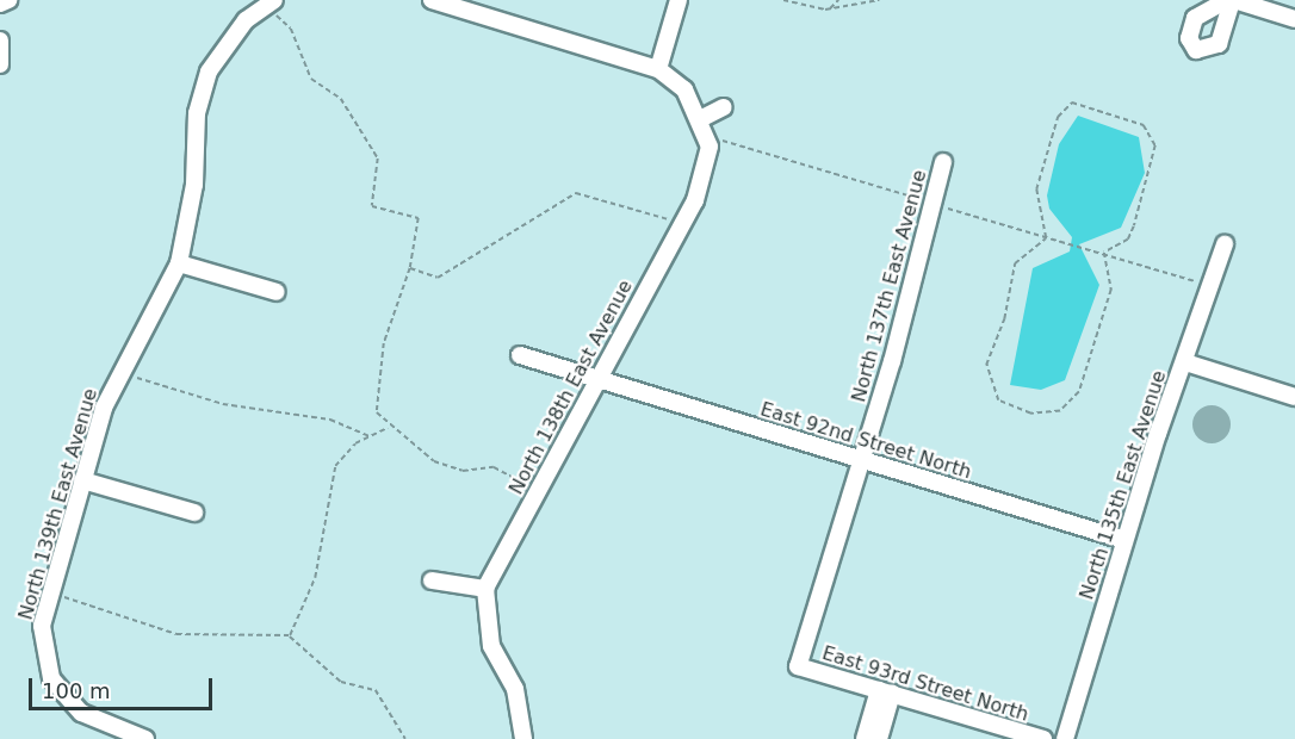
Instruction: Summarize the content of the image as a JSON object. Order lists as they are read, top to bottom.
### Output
{
  "streets": {
    "street": [
      "North 137th East Avenue",
      "North 138th East Avenue",
      "East 92nd Street North",
      "North 135th East Avenue",
      "North 139th East Avenue",
      "East 93rd Street North"
    ]
  },
  "crossings": [
    ["North 137th East Avenue", "East 92nd Street North"],
    ["North 137th East Avenue", "East 93rd Street North"],
    ["North 138th East Avenue", "East 92nd Street North"],
    ["East 92nd Street North", "North 135th East Avenue"]
  ],
  "scale_bar": "100 m"
}
